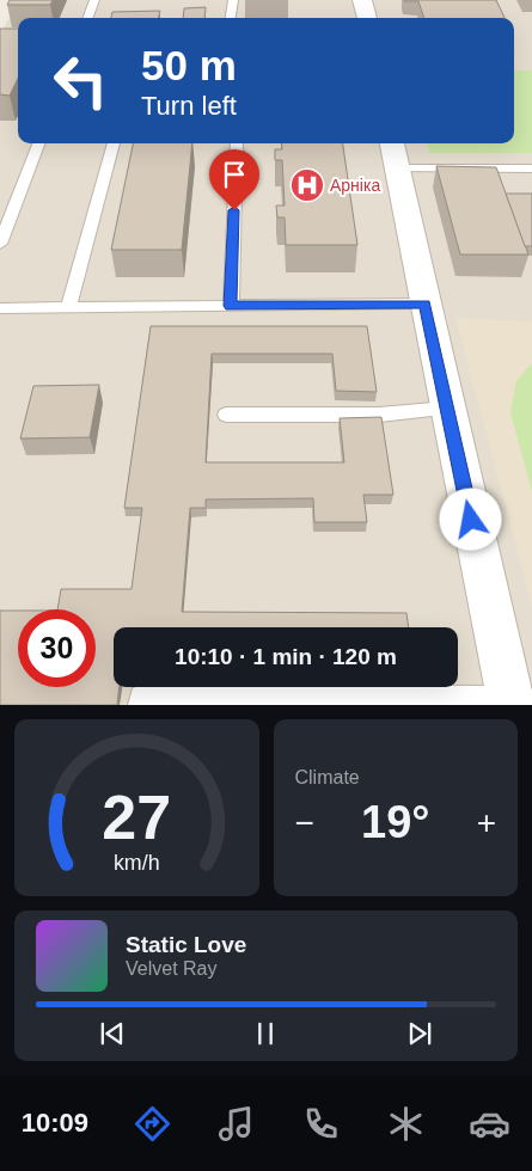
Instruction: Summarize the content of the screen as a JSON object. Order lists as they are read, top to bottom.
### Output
{
  "places": {
    "hospital": ["Арніка"]
  },
  "page": {
    "turn": ["50 m", "Turn left"],
    "limit": "30",
    "trip": "10:10 · 1 min · 120 m",
    "tile": "Climate",
    "heat": ["−", "19°", "+"],
    "song": ["Static Love", "Velvet Ray"],
    "tabs": "10:09",
    "gauge": ["27", "km/h"]
  }
}
